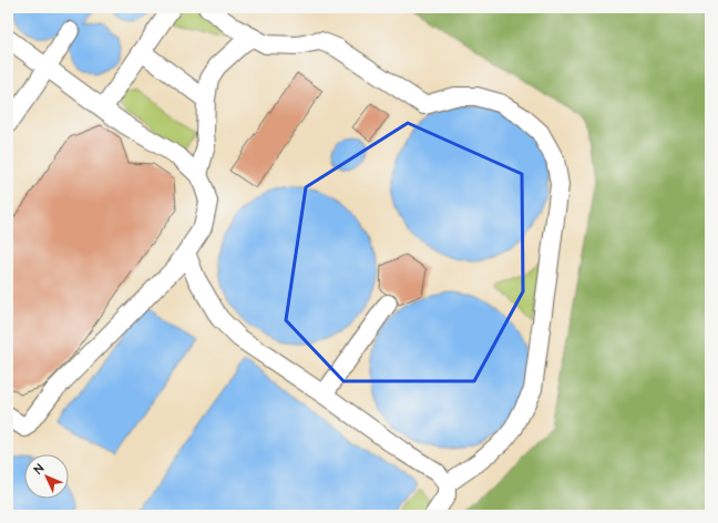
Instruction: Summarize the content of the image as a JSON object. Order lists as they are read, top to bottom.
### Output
{
  "north": "top left"
}
